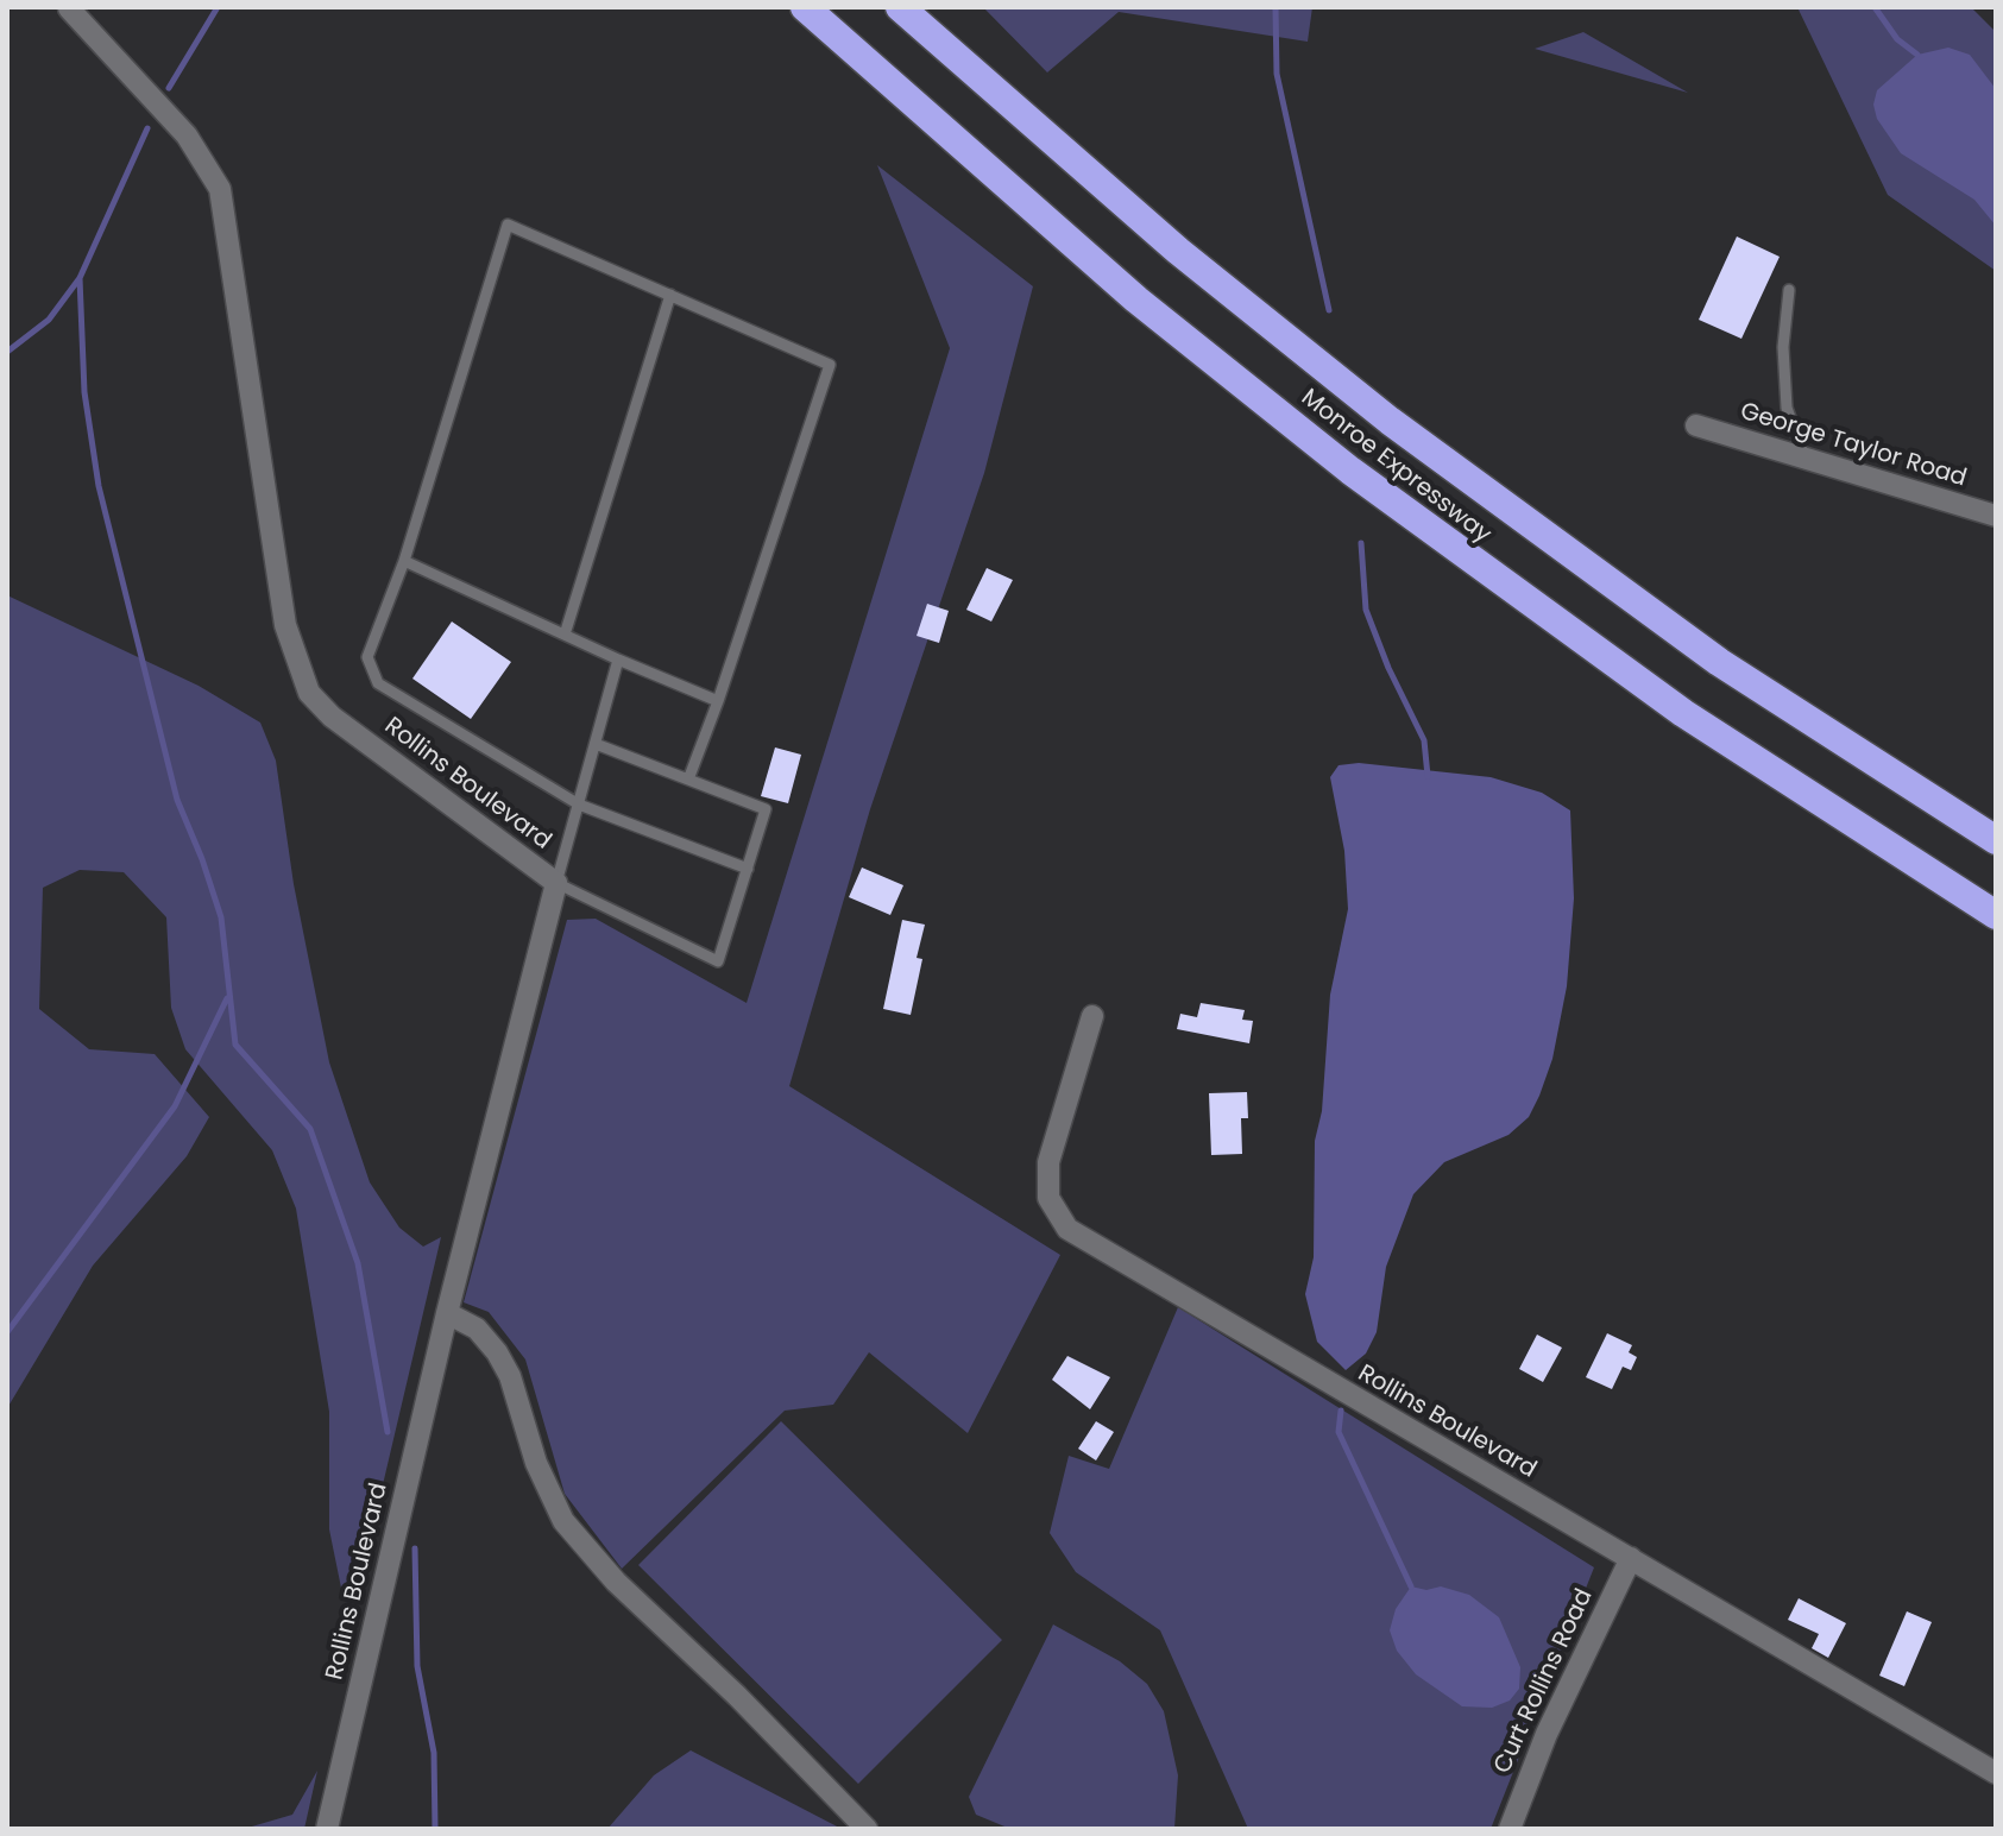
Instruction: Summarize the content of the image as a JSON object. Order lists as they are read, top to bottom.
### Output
{
  "streets": {
    "highway": ["Monroe Expressway"],
    "street": ["George Taylor Road", "Rollins Boulevard", "Curt Rollins Road"]
  },
  "crossings": [
    ["Rollins Boulevard", "Curt Rollins Road"]
  ]
}
